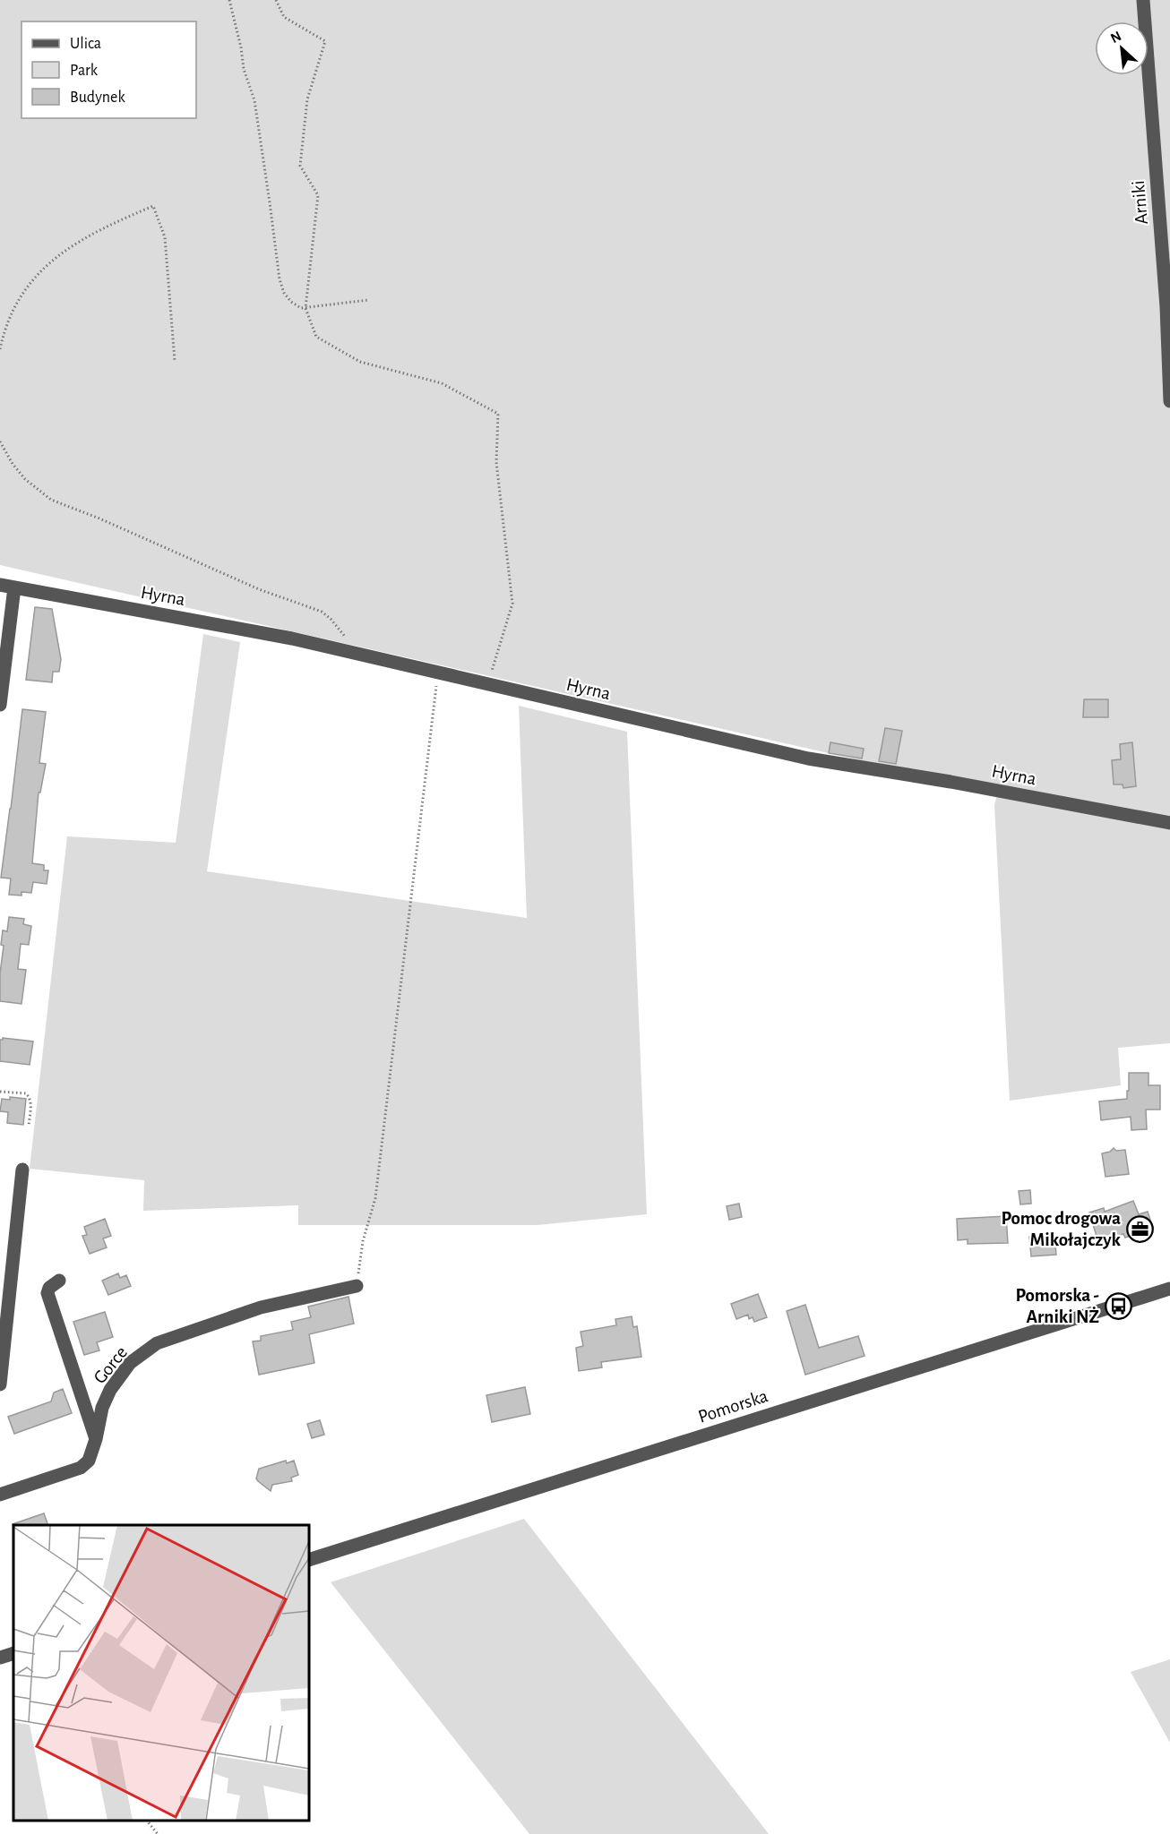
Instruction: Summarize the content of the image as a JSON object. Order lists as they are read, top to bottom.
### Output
{
  "streets": {
    "street": [
      "Arniki",
      "Hyrna",
      "Gorce",
      "Pomorska"
    ]
  },
  "places": {
    "office": ["Pomoc drogowa Mikołajczyk"],
    "bus stop": ["Pomorska - Arniki NŻ"]
  },
  "legend": ["Ulica", "Park", "Budynek"],
  "north": "top left"
}
